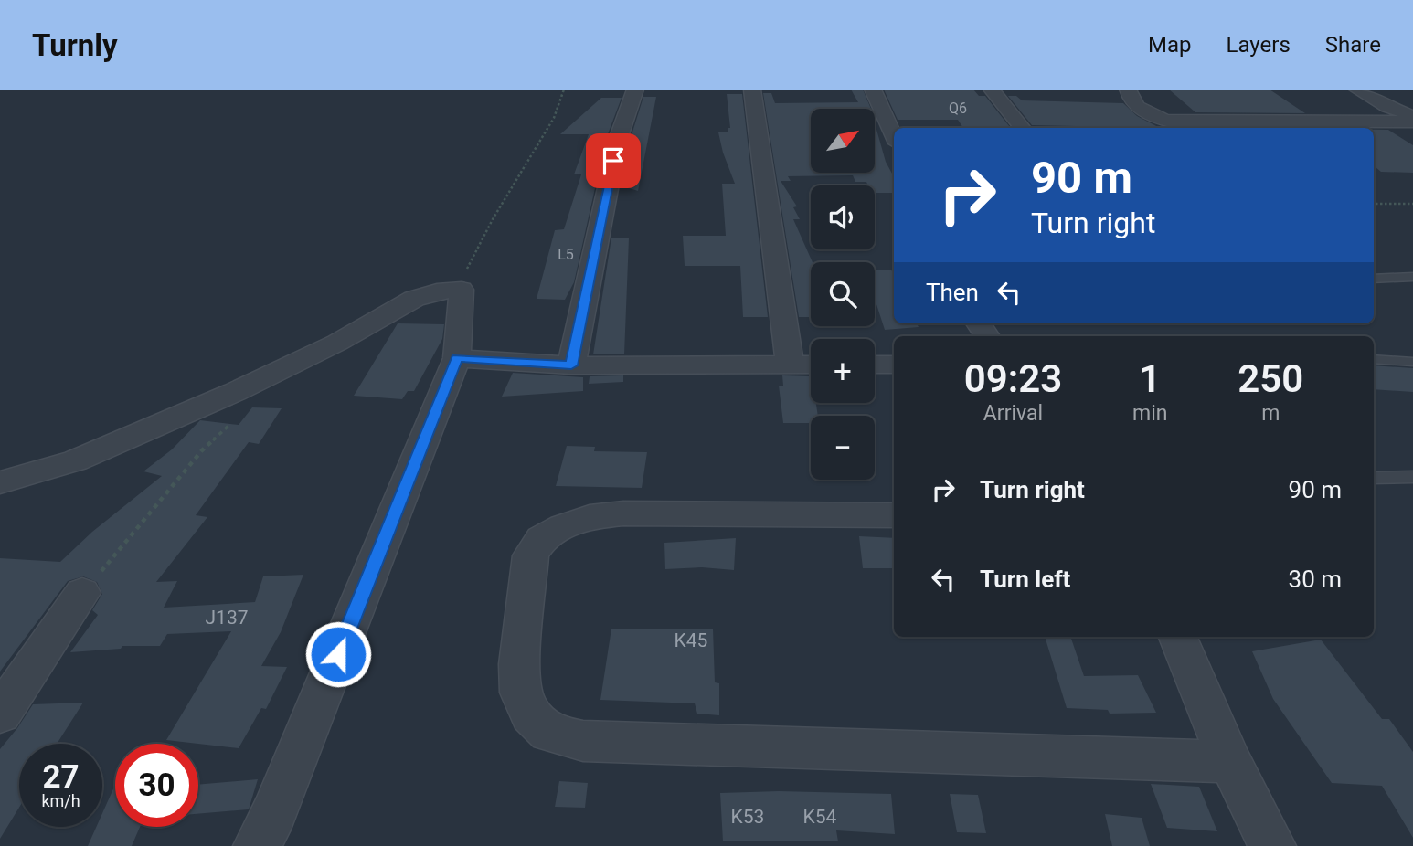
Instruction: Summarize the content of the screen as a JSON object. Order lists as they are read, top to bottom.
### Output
{
  "house_numbers": [
    "Q6",
    "L5",
    "J137",
    "K45",
    "K53",
    "K54"
  ],
  "north": "top right",
  "page": {
    "header": "Turnly",
    "nav": ["Map", "Layers", "Share"],
    "map_buttons": ["+", "−"],
    "turn": ["90 m", "Turn right"],
    "then": "Then",
    "eta": [
      "09:23",
      "Arrival",
      "1",
      "min",
      "250",
      "m"
    ],
    "list": [
      {
        "name": "Turn right",
        "value": "90 m"
      },
      {
        "name": "Turn left",
        "value": "30 m"
      }
    ],
    "speed": "27 km/h",
    "limit": "30"
  }
}
